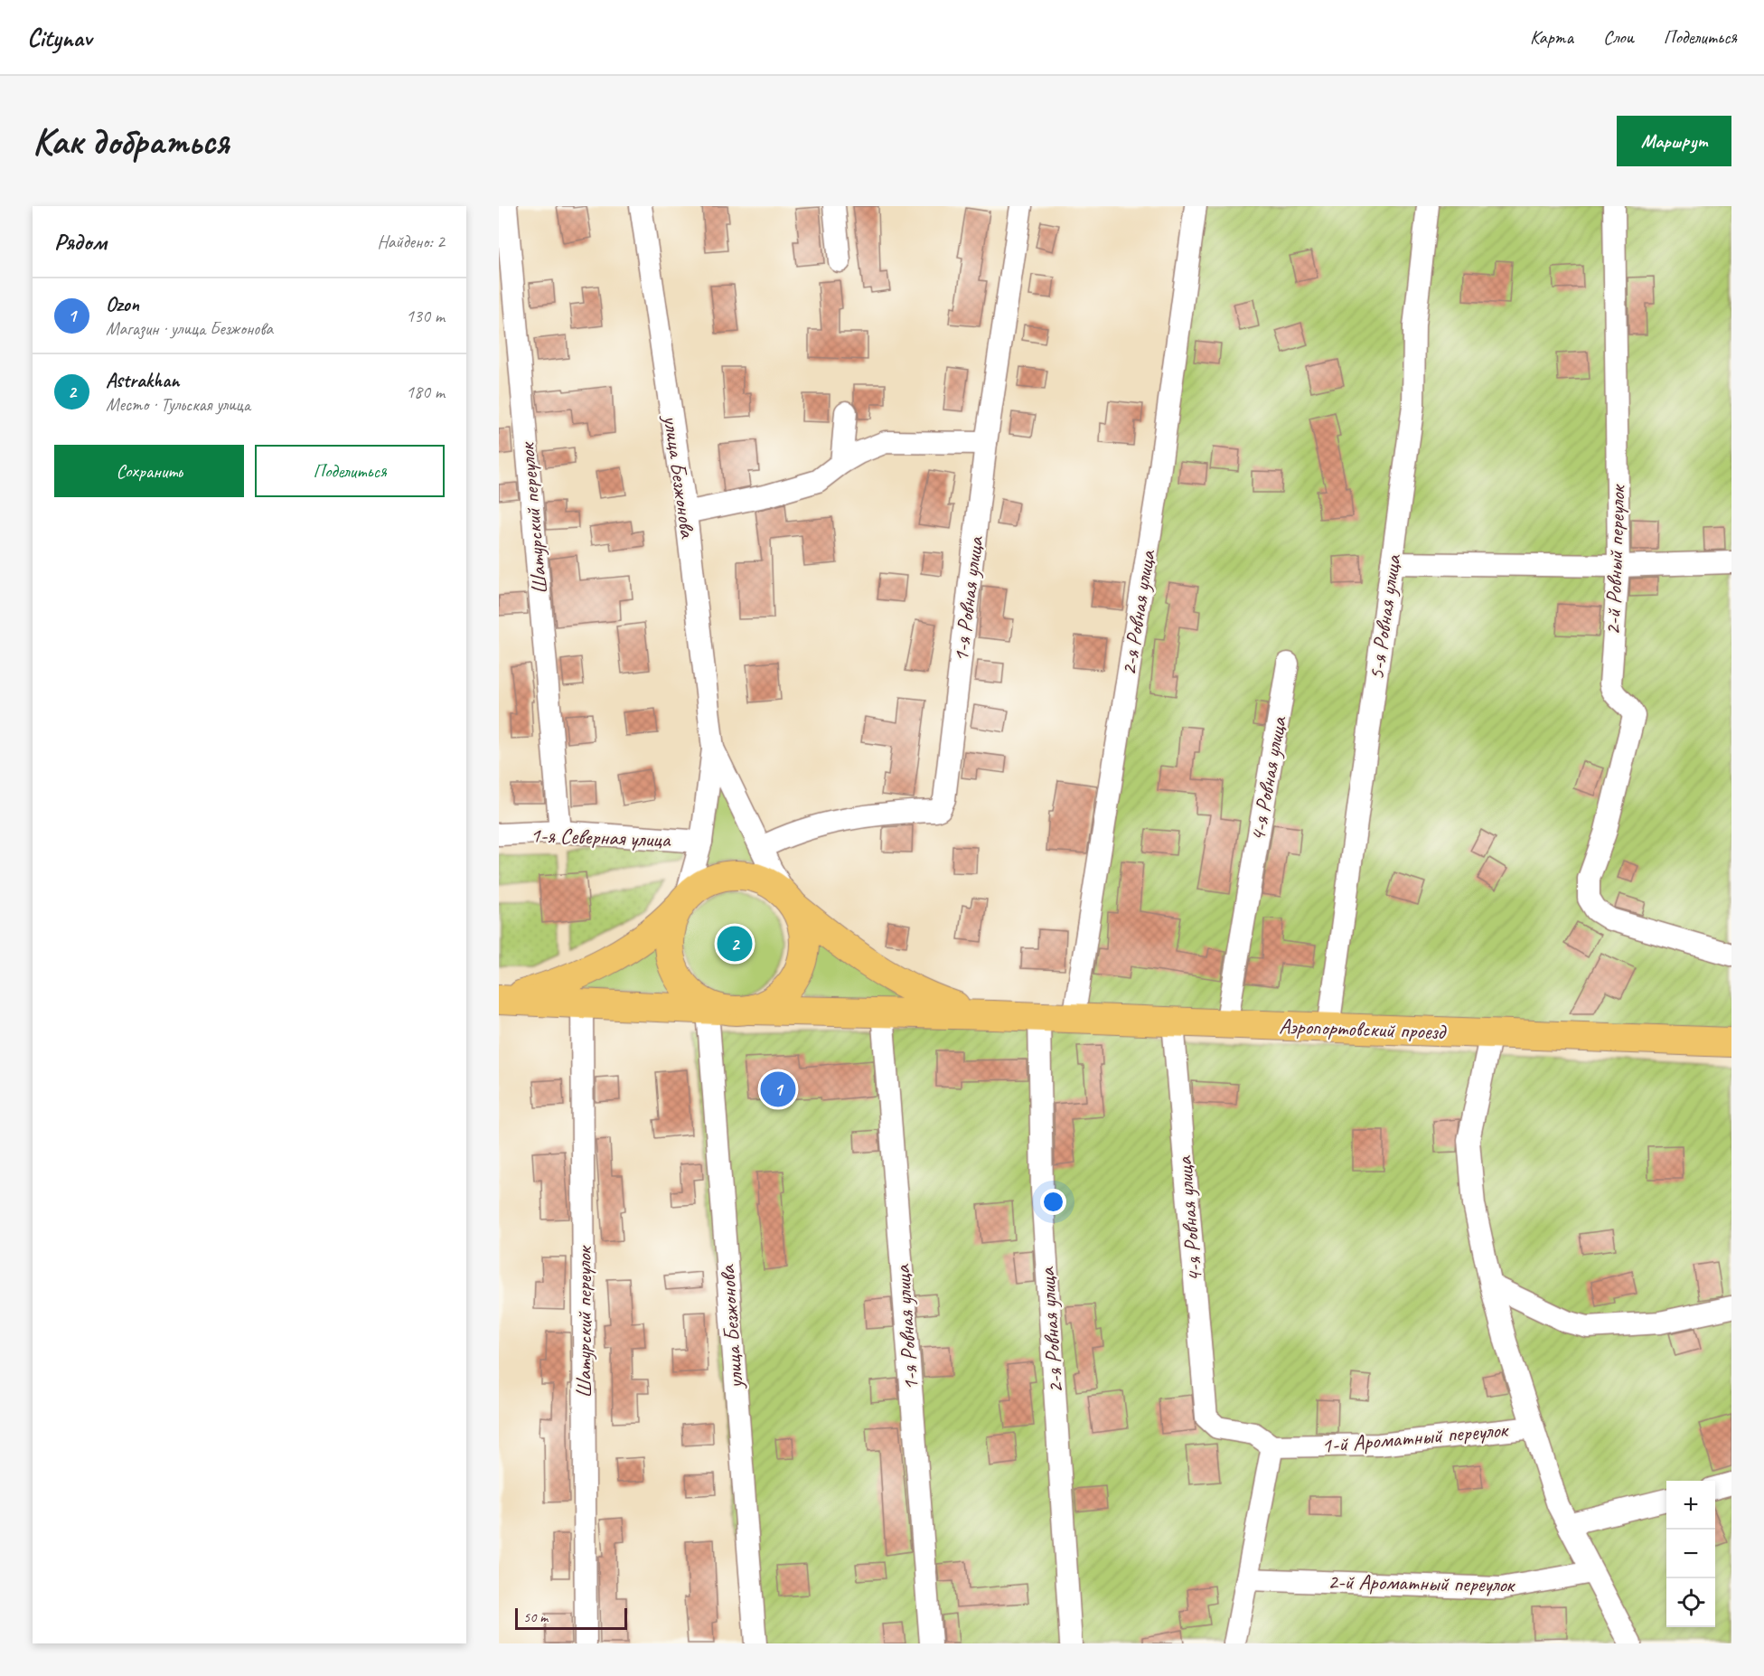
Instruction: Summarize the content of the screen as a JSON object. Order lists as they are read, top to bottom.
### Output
{
  "streets": {
    "main road": ["Аэропортовский проезд"],
    "street": [
      "улица Безжонова",
      "Шатурский переулок",
      "2-й Ровный переулок",
      "1-я Ровная улица",
      "2-я Ровная улица",
      "5-я Ровная улица",
      "4-я Ровная улица",
      "1-я Северная улица",
      "1-й Ароматный переулок",
      "2-й Ароматный переулок"
    ]
  },
  "crossings": [
    ["Шатурский переулок", "1-я Северная улица"],
    ["2-я Ровная улица", "Аэропортовский проезд"],
    ["5-я Ровная улица", "Аэропортовский проезд"],
    ["4-я Ровная улица", "Аэропортовский проезд"],
    ["4-я Ровная улица", "1-й Ароматный переулок"]
  ],
  "scale_bar": "50 m",
  "page": {
    "header": "Citynav",
    "nav": ["Карта", "Слои", "Поделиться"],
    "buttons": [
      "Маршрут",
      ["Сохранить", "Поделиться"]
    ],
    "title": "Как добраться",
    "heading": ["Рядом", "Найдено: 2"],
    "list": [
      {
        "mark": "1",
        "name": "Ozon",
        "note": "Магазин · улица Безжонова",
        "value": "130 m"
      },
      {
        "mark": "2",
        "name": "Astrakhan",
        "note": "Место · Тульская улица",
        "value": "180 m"
      }
    ],
    "pins": ["2", "1"],
    "map_buttons": ["+", "−"],
    "scale": "50 m"
  }
}
